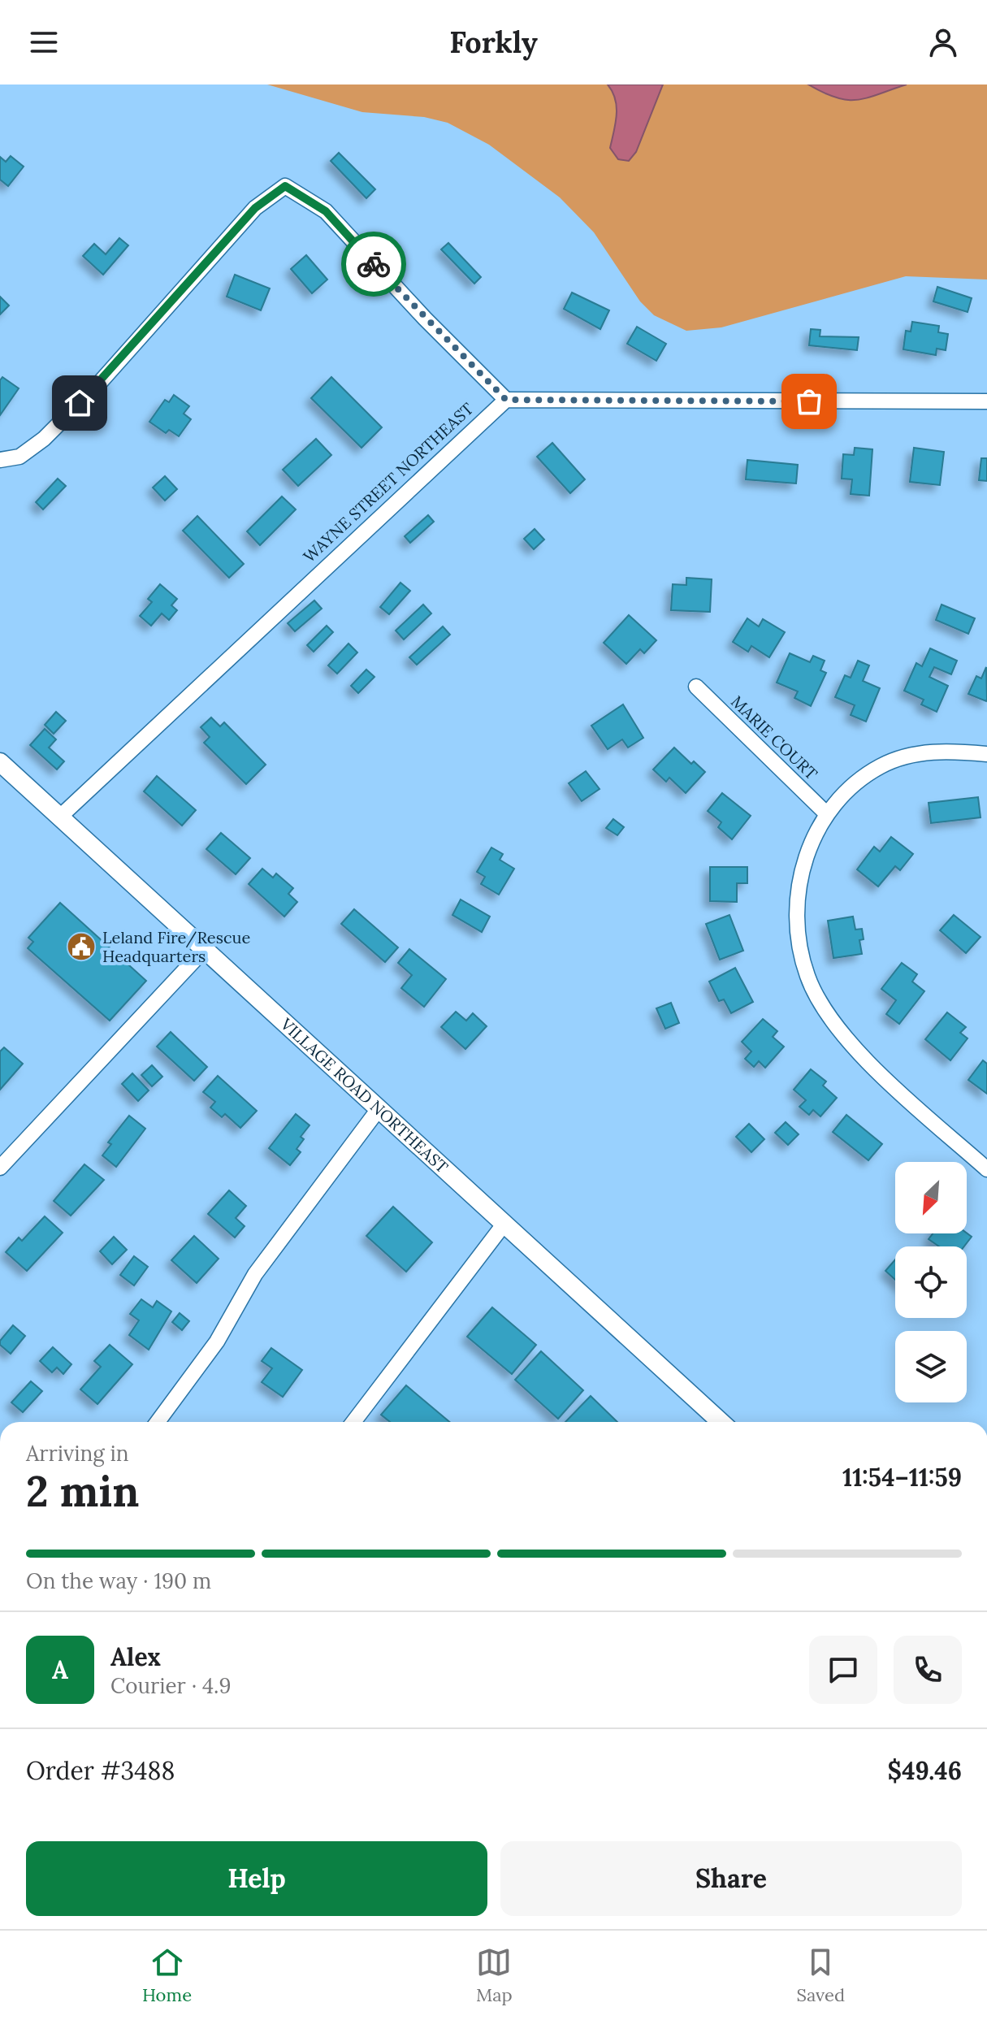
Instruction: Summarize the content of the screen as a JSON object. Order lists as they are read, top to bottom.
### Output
{
  "streets": {
    "main road": ["VILLAGE ROAD NORTHEAST"],
    "street": ["WAYNE STREET NORTHEAST", "MARIE COURT"]
  },
  "crossings": [
    ["WAYNE STREET NORTHEAST", "VILLAGE ROAD NORTHEAST"]
  ],
  "places": {
    "public building": ["Leland Fire/Rescue Headquarters"]
  },
  "north": "bottom left",
  "page": {
    "header": "Forkly",
    "heading": ["2 min", "Arriving in", "11:54–11:59"],
    "panel": [
      "Alex",
      "Courier · 4.9",
      "Order #3488",
      "$49.46"
    ],
    "bar": "On the way · 190 m",
    "round": "A",
    "buttons": ["Help", "Share"],
    "tabs": ["Home", "Map", "Saved"]
  }
}
